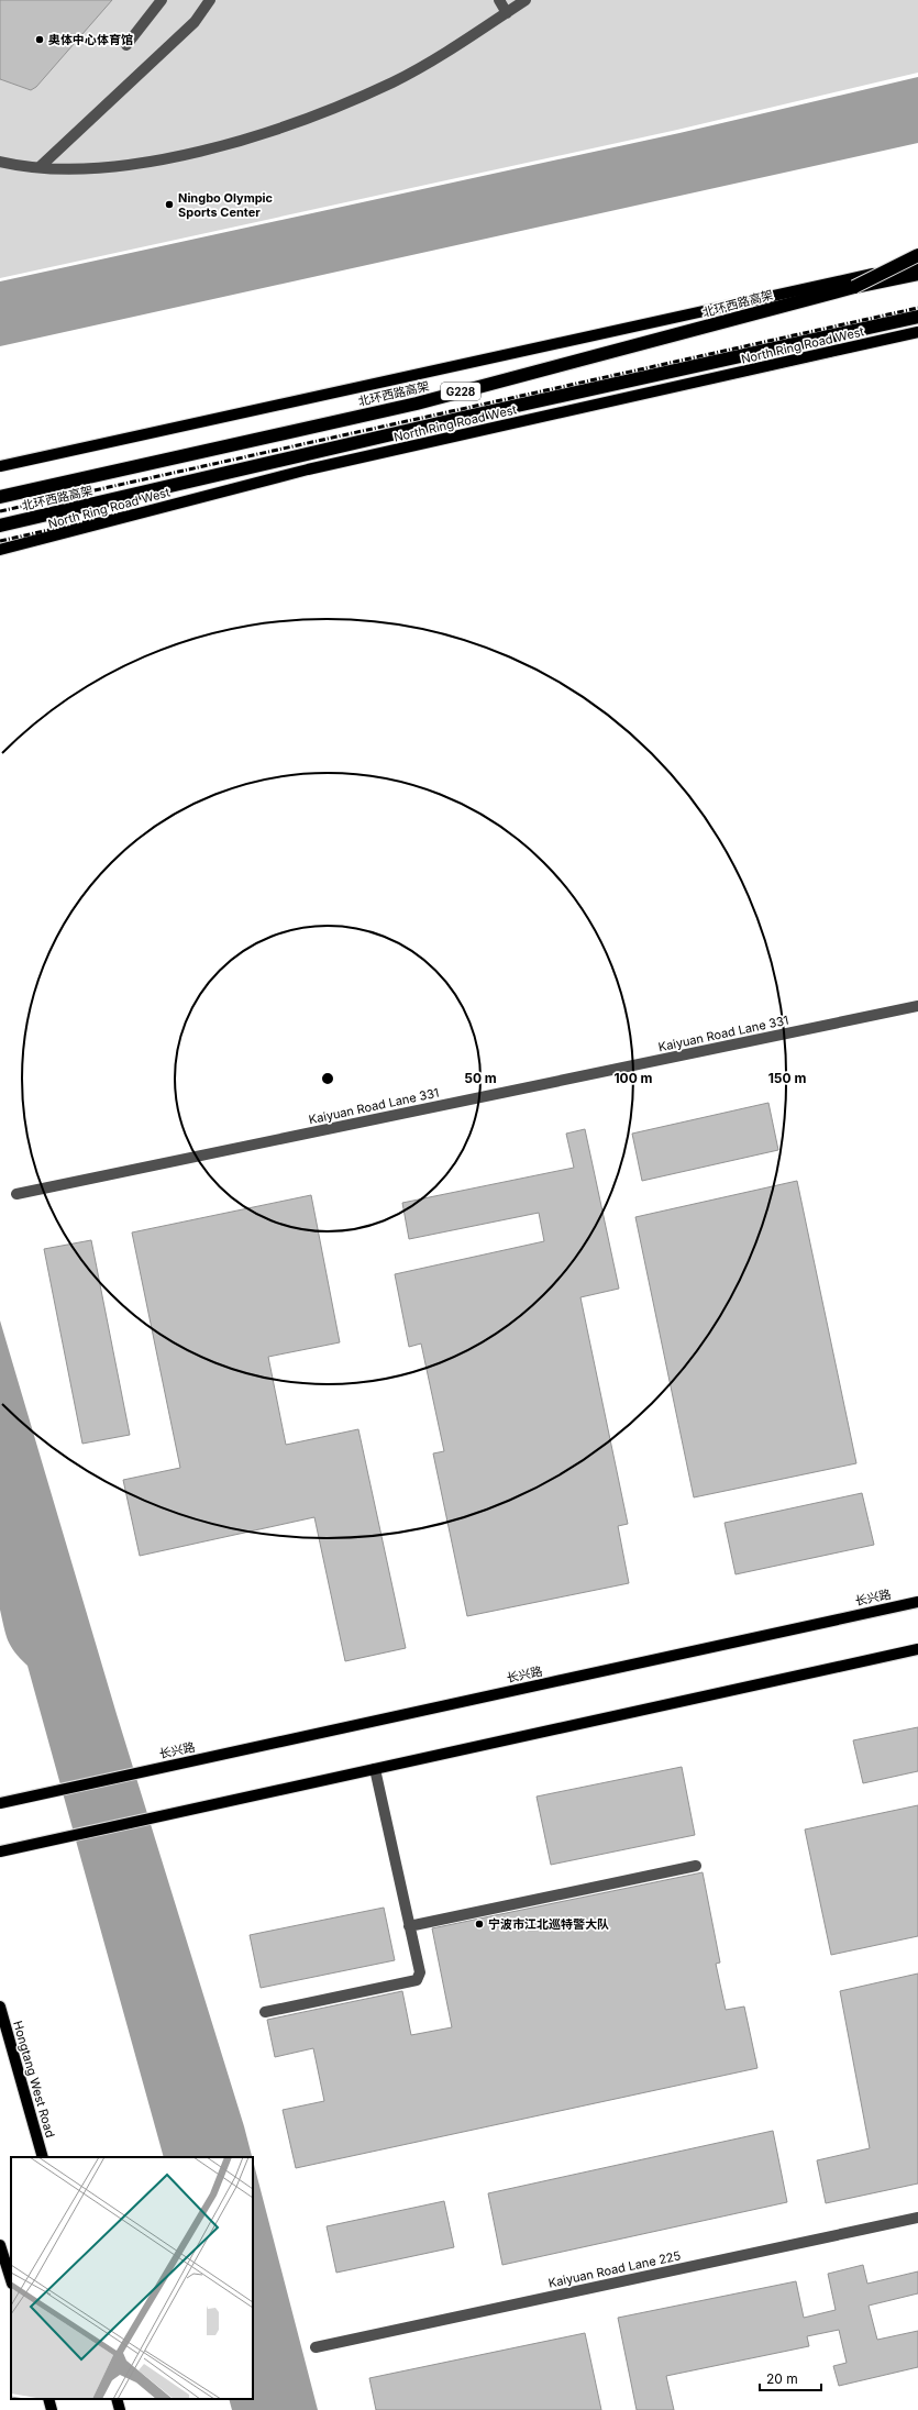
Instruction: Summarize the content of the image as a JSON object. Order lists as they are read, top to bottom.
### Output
{
  "streets": {
    "highway": ["北环西路高架", "G228"],
    "main road": ["North Ring Road West", "长兴路", "Hongtang West Road"],
    "street": ["Kaiyuan Road Lane 331", "Kaiyuan Road Lane 225"]
  },
  "places": ["奥体中心体育馆", "Ningbo Olympic Sports Center", "宁波市江北巡特警大队"],
  "scale_bar": "20 m",
  "rings": ["50 m", "100 m", "150 m"]
}
